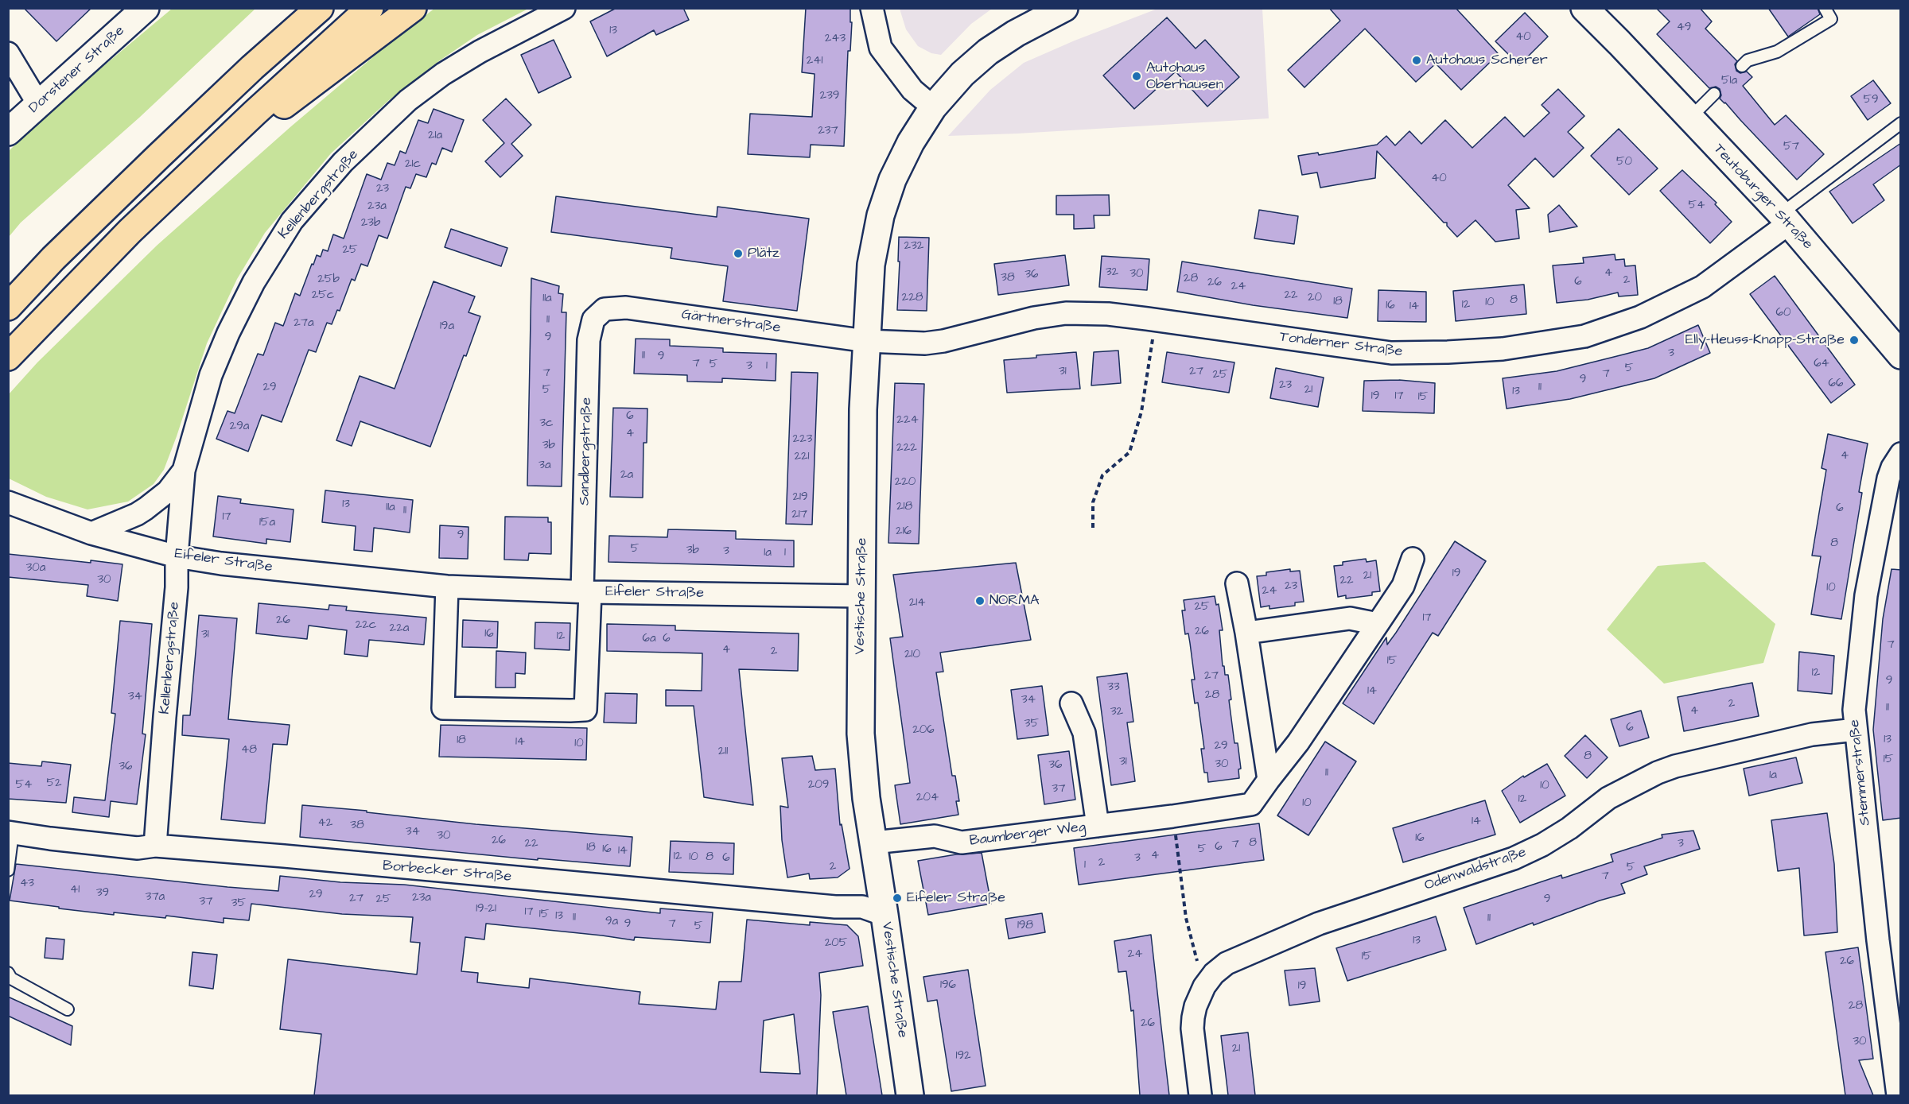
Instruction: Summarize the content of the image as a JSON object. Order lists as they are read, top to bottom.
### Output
{
  "streets": {
    "street": [
      "Dorstener Straße",
      "Kellenbergstraße",
      "Teutoburger Straße",
      "Gärtnerstraße",
      "Tonderner Straße",
      "Sandbergstraße",
      "Eifeler Straße",
      "Vestische Straße",
      "Stemmerstraße",
      "Baumberger Weg",
      "Odenwaldstraße",
      "Borbecker Straße"
    ]
  },
  "crossings": [
    ["Kellenbergstraße", "Eifeler Straße"],
    ["Kellenbergstraße", "Borbecker Straße"],
    ["Teutoburger Straße", "Tonderner Straße"],
    ["Gärtnerstraße", "Tonderner Straße"],
    ["Gärtnerstraße", "Sandbergstraße"],
    ["Gärtnerstraße", "Vestische Straße"],
    ["Tonderner Straße", "Vestische Straße"],
    ["Sandbergstraße", "Eifeler Straße"],
    ["Eifeler Straße", "Vestische Straße"],
    ["Vestische Straße", "Baumberger Weg"],
    ["Vestische Straße", "Borbecker Straße"],
    ["Stemmerstraße", "Odenwaldstraße"]
  ],
  "places": [
    "Autohaus Scherer",
    "Autohaus Oberhausen",
    "Plätz",
    "Elly-Heuss-Knapp-Straße",
    "NORMA",
    "Eifeler Straße"
  ],
  "house_numbers": [
    "49",
    "13",
    "40",
    "243",
    "241",
    "51a",
    "239",
    "59",
    "237",
    "21a",
    "57",
    "50",
    "21c",
    "40",
    "23",
    "54",
    "23a",
    "23b",
    "232",
    "25",
    "32",
    "4",
    "30",
    "36",
    "38",
    "28",
    "25b",
    "2",
    "6",
    "26",
    "24",
    "25c",
    "22",
    "228",
    "20",
    "11a",
    "8",
    "18",
    "10",
    "12",
    "16",
    "14",
    "60",
    "11",
    "27a",
    "19a",
    "9",
    "3",
    "11",
    "9",
    "7",
    "64",
    "5",
    "3",
    "1",
    "5",
    "31",
    "27",
    "7",
    "7",
    "25",
    "9",
    "66",
    "23",
    "29",
    "11",
    "5",
    "21",
    "13",
    "19",
    "17",
    "15",
    "6",
    "224",
    "3c",
    "29a",
    "4",
    "223",
    "3b",
    "222",
    "4",
    "221",
    "3a",
    "2a",
    "220",
    "219",
    "13",
    "218",
    "11a",
    "6",
    "11",
    "217",
    "17",
    "15a",
    "216",
    "9",
    "8",
    "5",
    "3b",
    "3",
    "1a",
    "1",
    "30a",
    "19",
    "21",
    "30",
    "22",
    "23",
    "10",
    "24",
    "214",
    "25",
    "17",
    "26",
    "22c",
    "22a",
    "26",
    "16",
    "31",
    "12",
    "6a",
    "6",
    "7",
    "4",
    "2",
    "210",
    "15",
    "12",
    "27",
    "9",
    "33",
    "14",
    "28",
    "34",
    "34",
    "2",
    "11",
    "4",
    "32",
    "35",
    "6",
    "206",
    "13",
    "18",
    "14",
    "10",
    "29",
    "48",
    "211",
    "8",
    "15",
    "31",
    "30",
    "36",
    "36",
    "11",
    "1a",
    "52",
    "54",
    "209",
    "10",
    "37",
    "204",
    "12",
    "10",
    "14",
    "42",
    "38",
    "34",
    "30",
    "16",
    "26",
    "8",
    "22",
    "3",
    "7",
    "6",
    "18",
    "16",
    "5",
    "14",
    "4",
    "12",
    "10",
    "8",
    "6",
    "3",
    "2",
    "1",
    "2",
    "5",
    "7",
    "43",
    "41",
    "39",
    "29",
    "37a",
    "23a",
    "27",
    "25",
    "9",
    "37",
    "35",
    "19-21",
    "17",
    "15",
    "13",
    "11",
    "11",
    "9a",
    "9",
    "7",
    "198",
    "5",
    "13",
    "205",
    "24",
    "15",
    "26",
    "196",
    "19",
    "28",
    "26",
    "30",
    "21",
    "192"
  ]
}
